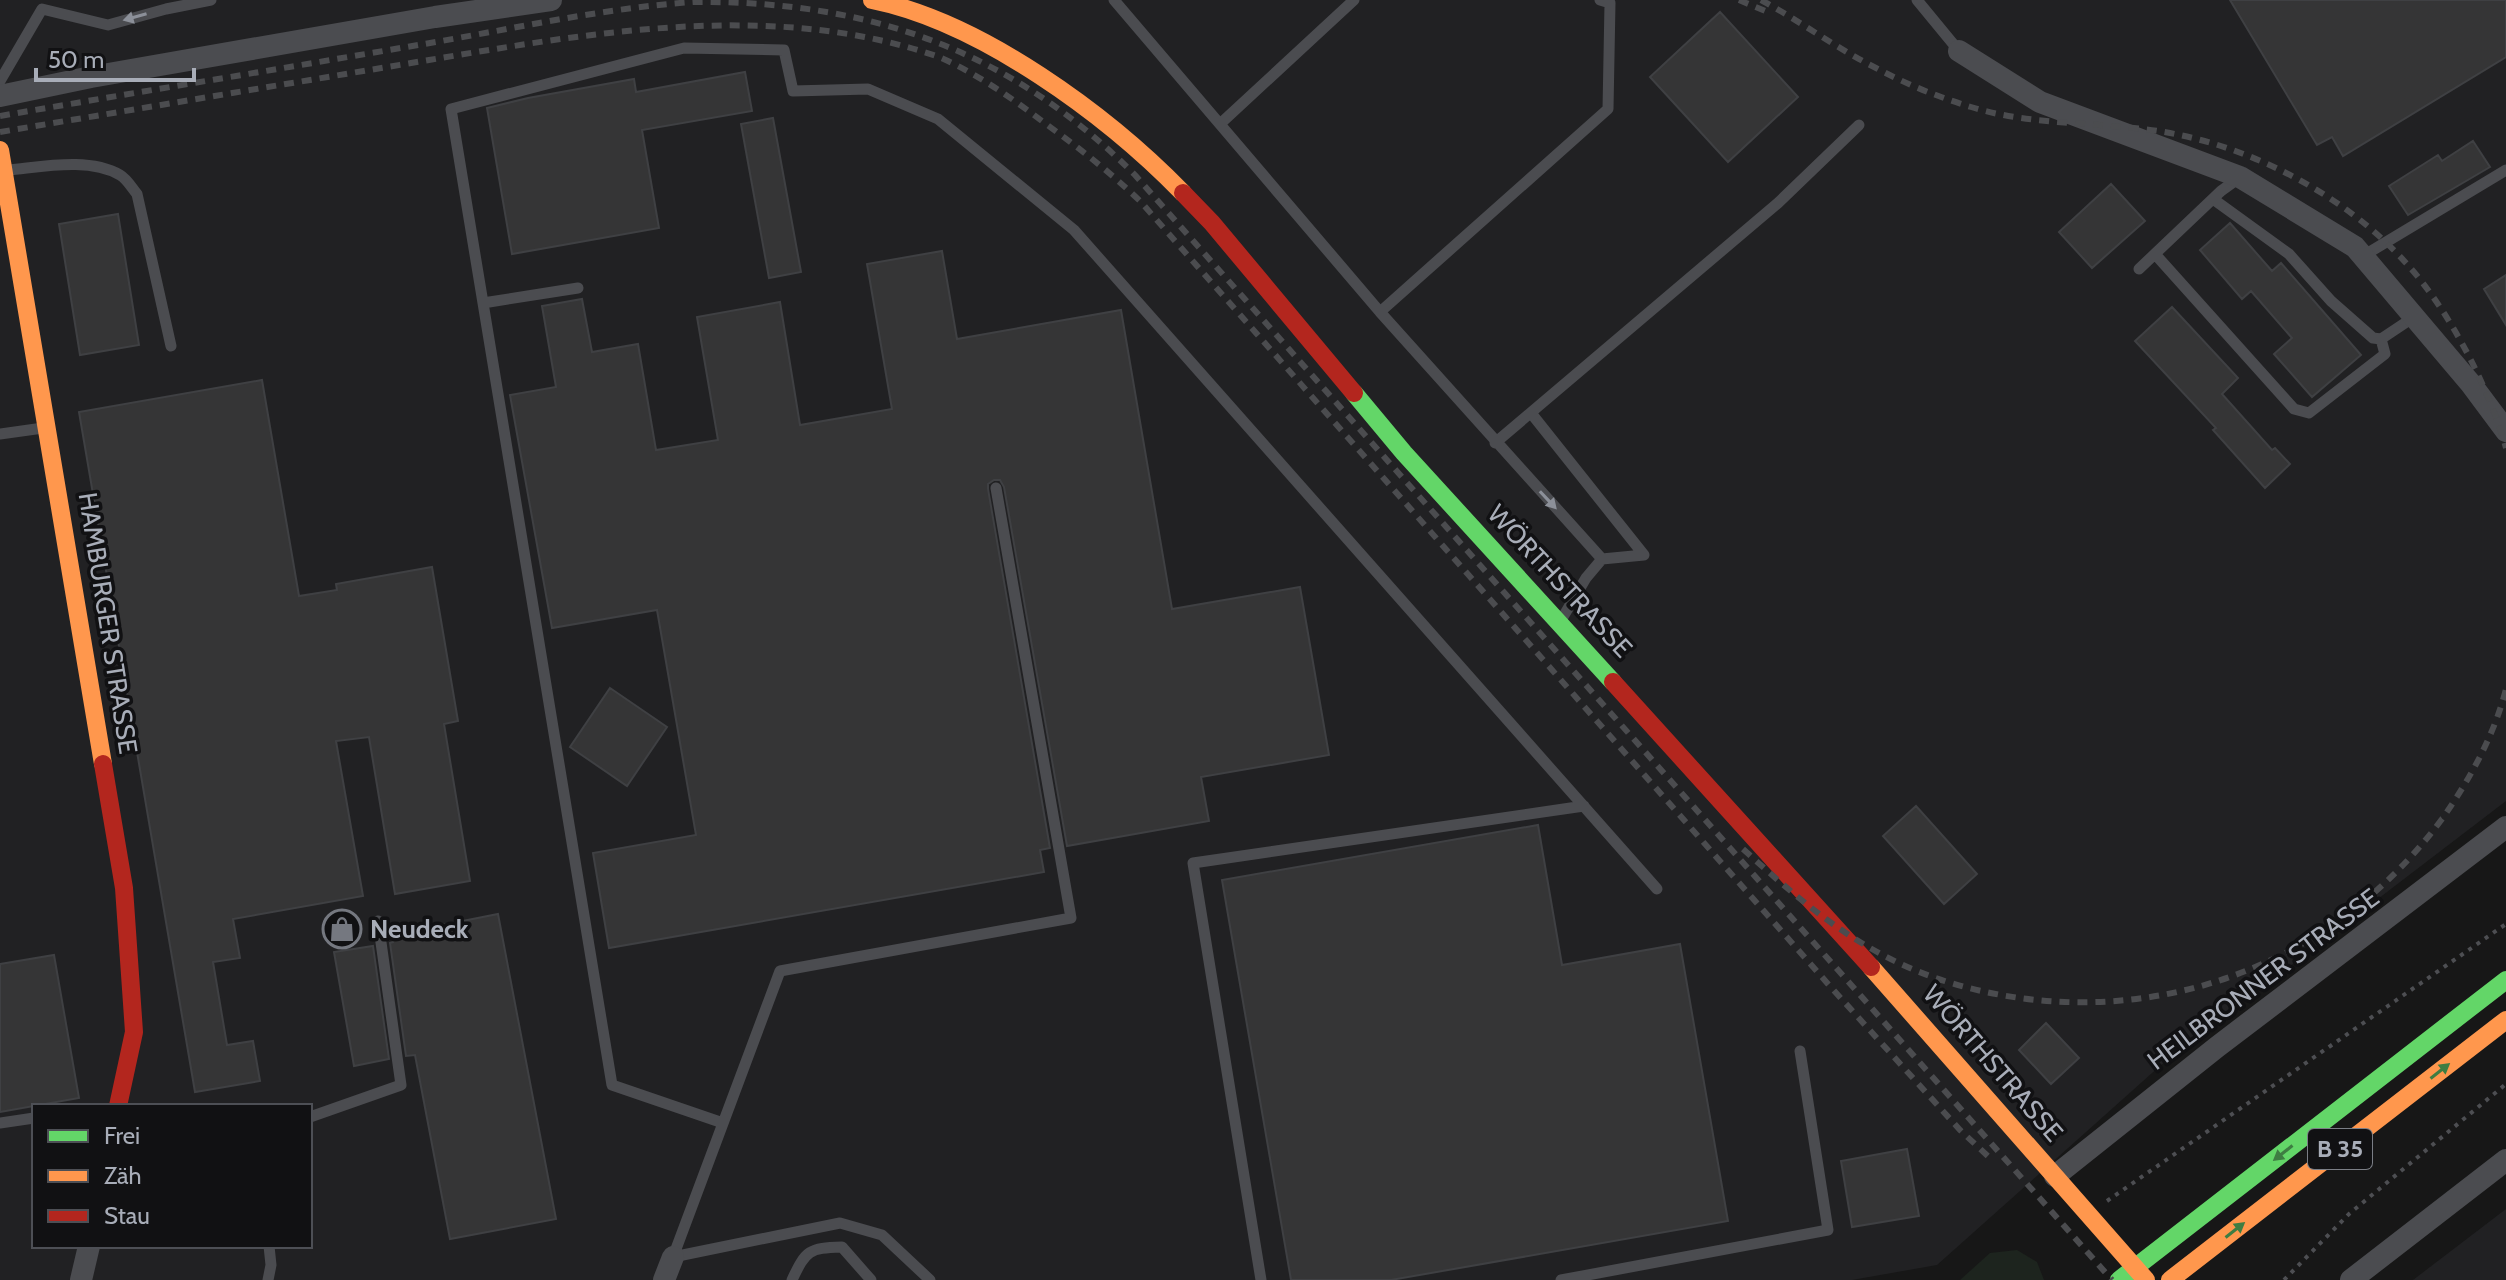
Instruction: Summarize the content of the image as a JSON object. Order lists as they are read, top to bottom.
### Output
{
  "streets": {
    "main road": ["WÖRTHSTRASSE", "HAMBURGER STRASSE", "B 35"],
    "street": ["HEILBRONNER STRASSE"]
  },
  "crossings": [
    ["WÖRTHSTRASSE", "HEILBRONNER STRASSE"]
  ],
  "places": {
    "shop": ["Neudeck"]
  },
  "legend": ["Frei", "Zäh", "Stau"],
  "scale_bar": "50 m"
}
